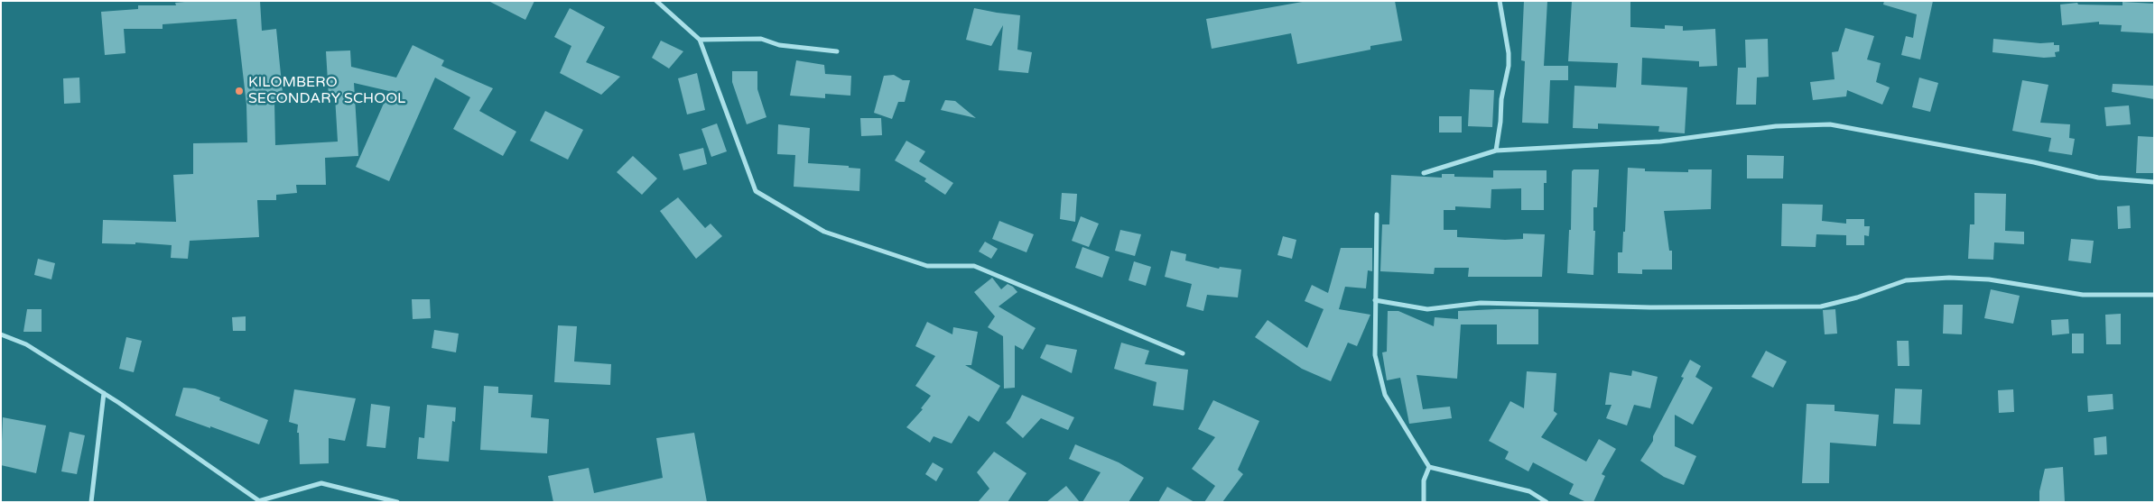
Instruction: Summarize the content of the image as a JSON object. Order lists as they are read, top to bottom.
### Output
{
  "places": ["KILOMBERO SECONDARY SCHOOL"]
}
